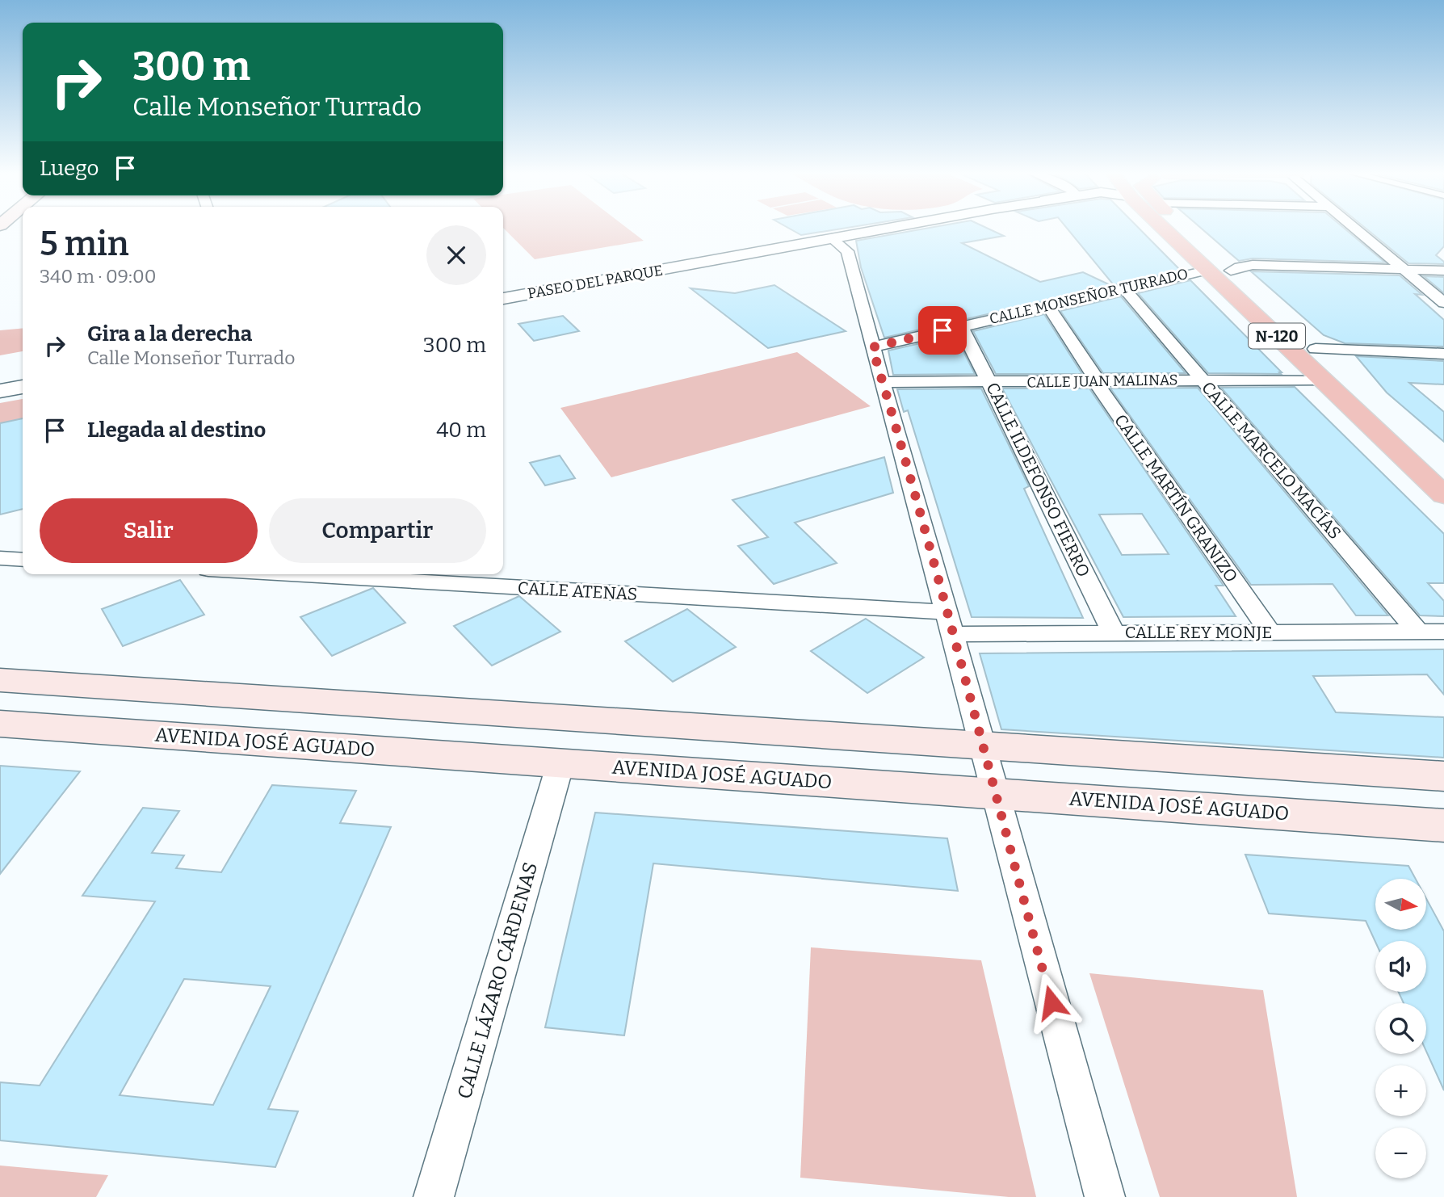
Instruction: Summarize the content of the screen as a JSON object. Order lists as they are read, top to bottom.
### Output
{
  "streets": {
    "highway": ["N-120"],
    "main road": ["AVENIDA JOSÉ AGUADO"],
    "street": [
      "PASEO DEL PARQUE",
      "CALLE MONSEÑOR TURRADO",
      "CALLE JUAN MALINAS",
      "CALLE MARCELO MACÍAS",
      "CALLE ILDEFONSO FIERRO",
      "CALLE MARTÍN GRANIZO",
      "CALLE ATENAS",
      "CALLE REY MONJE",
      "CALLE LÁZARO CÁRDENAS"
    ]
  },
  "crossings": [
    ["CALLE MONSEÑOR TURRADO", "N-120"],
    ["CALLE MONSEÑOR TURRADO", "CALLE MARCELO MACÍAS"],
    ["CALLE MONSEÑOR TURRADO", "CALLE ILDEFONSO FIERRO"],
    ["CALLE MONSEÑOR TURRADO", "CALLE MARTÍN GRANIZO"],
    ["N-120", "CALLE JUAN MALINAS"],
    ["CALLE JUAN MALINAS", "CALLE MARCELO MACÍAS"],
    ["CALLE JUAN MALINAS", "CALLE ILDEFONSO FIERRO"],
    ["CALLE JUAN MALINAS", "CALLE MARTÍN GRANIZO"],
    ["CALLE MARCELO MACÍAS", "CALLE REY MONJE"],
    ["CALLE ILDEFONSO FIERRO", "CALLE REY MONJE"],
    ["CALLE MARTÍN GRANIZO", "CALLE REY MONJE"],
    ["CALLE ATENAS", "CALLE REY MONJE"],
    ["AVENIDA JOSÉ AGUADO", "CALLE LÁZARO CÁRDENAS"]
  ],
  "north": "right",
  "page": {
    "turn": ["300 m", "Calle Monseñor Turrado"],
    "then": "Luego",
    "heading": ["5 min", "340 m · 09:00"],
    "list": [
      {
        "name": "Gira a la derecha",
        "note": "Calle Monseñor Turrado",
        "value": "300 m"
      },
      {
        "name": "Llegada al destino",
        "value": "40 m"
      }
    ],
    "buttons": ["Salir", "Compartir"],
    "map_buttons": ["+", "−"]
  }
}
